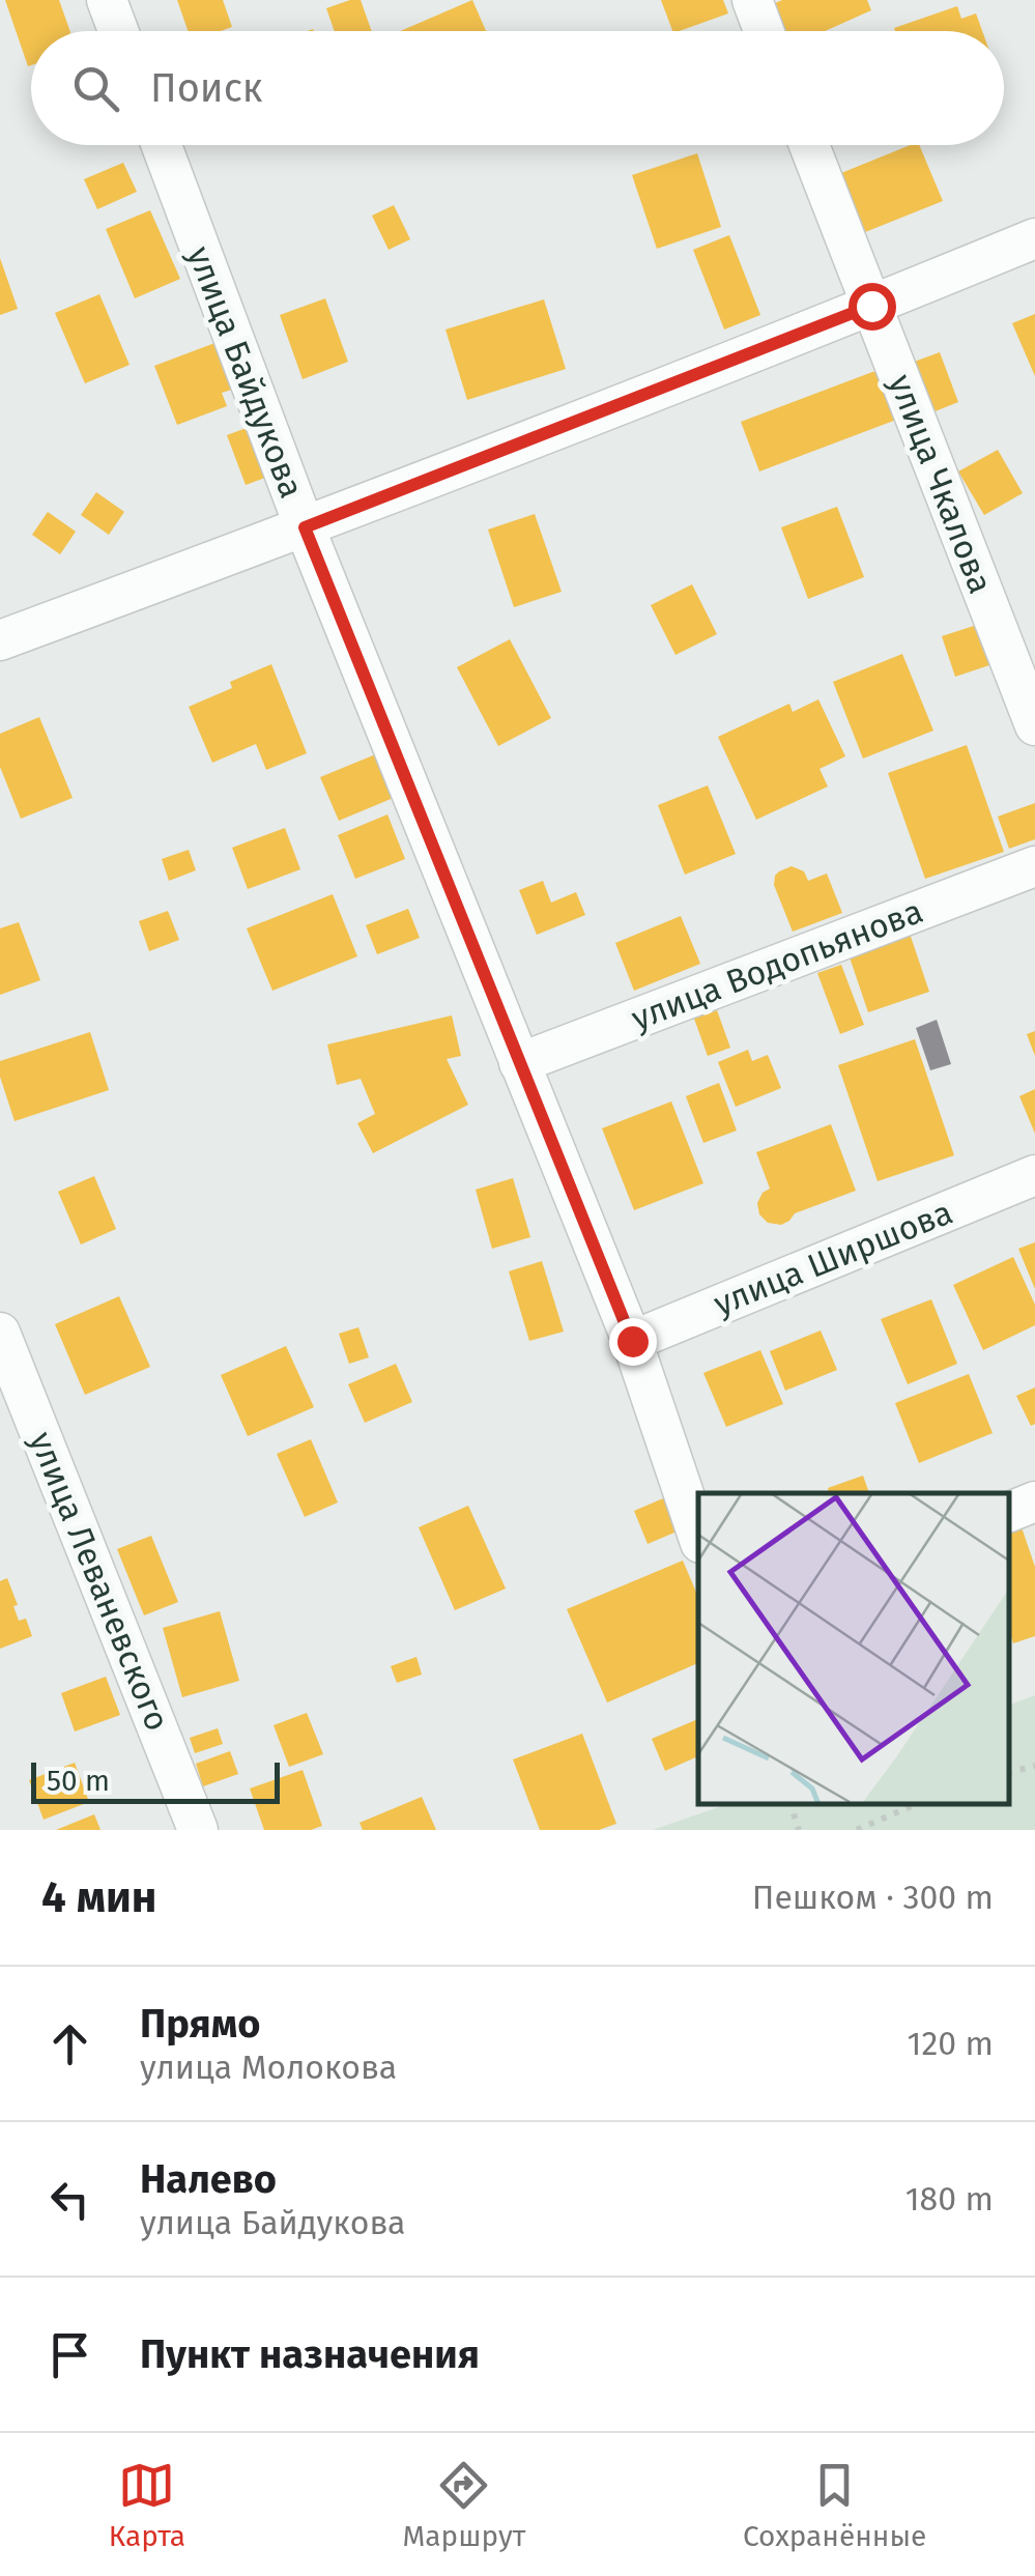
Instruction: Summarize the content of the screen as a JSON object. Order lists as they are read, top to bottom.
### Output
{
  "streets": {
    "street": [
      "улица Байдукова",
      "улица Чкалова",
      "улица Водопьянова",
      "улица Ширшова",
      "улица Леваневского"
    ]
  },
  "crossings": [
    ["улица Байдукова", "улица Водопьянова"],
    ["улица Байдукова", "улица Ширшова"]
  ],
  "scale_bar": "50 m",
  "page": {
    "search": "Поиск",
    "scale": "50 m",
    "heading": ["4 мин", "Пешком · 300 m"],
    "list": [
      ["Прямо", "улица Молокова", "120 m"],
      ["Налево", "улица Байдукова", "180 m"],
      "Пункт назначения"
    ],
    "nav": ["Карта", "Маршрут", "Сохранённые"]
  }
}
